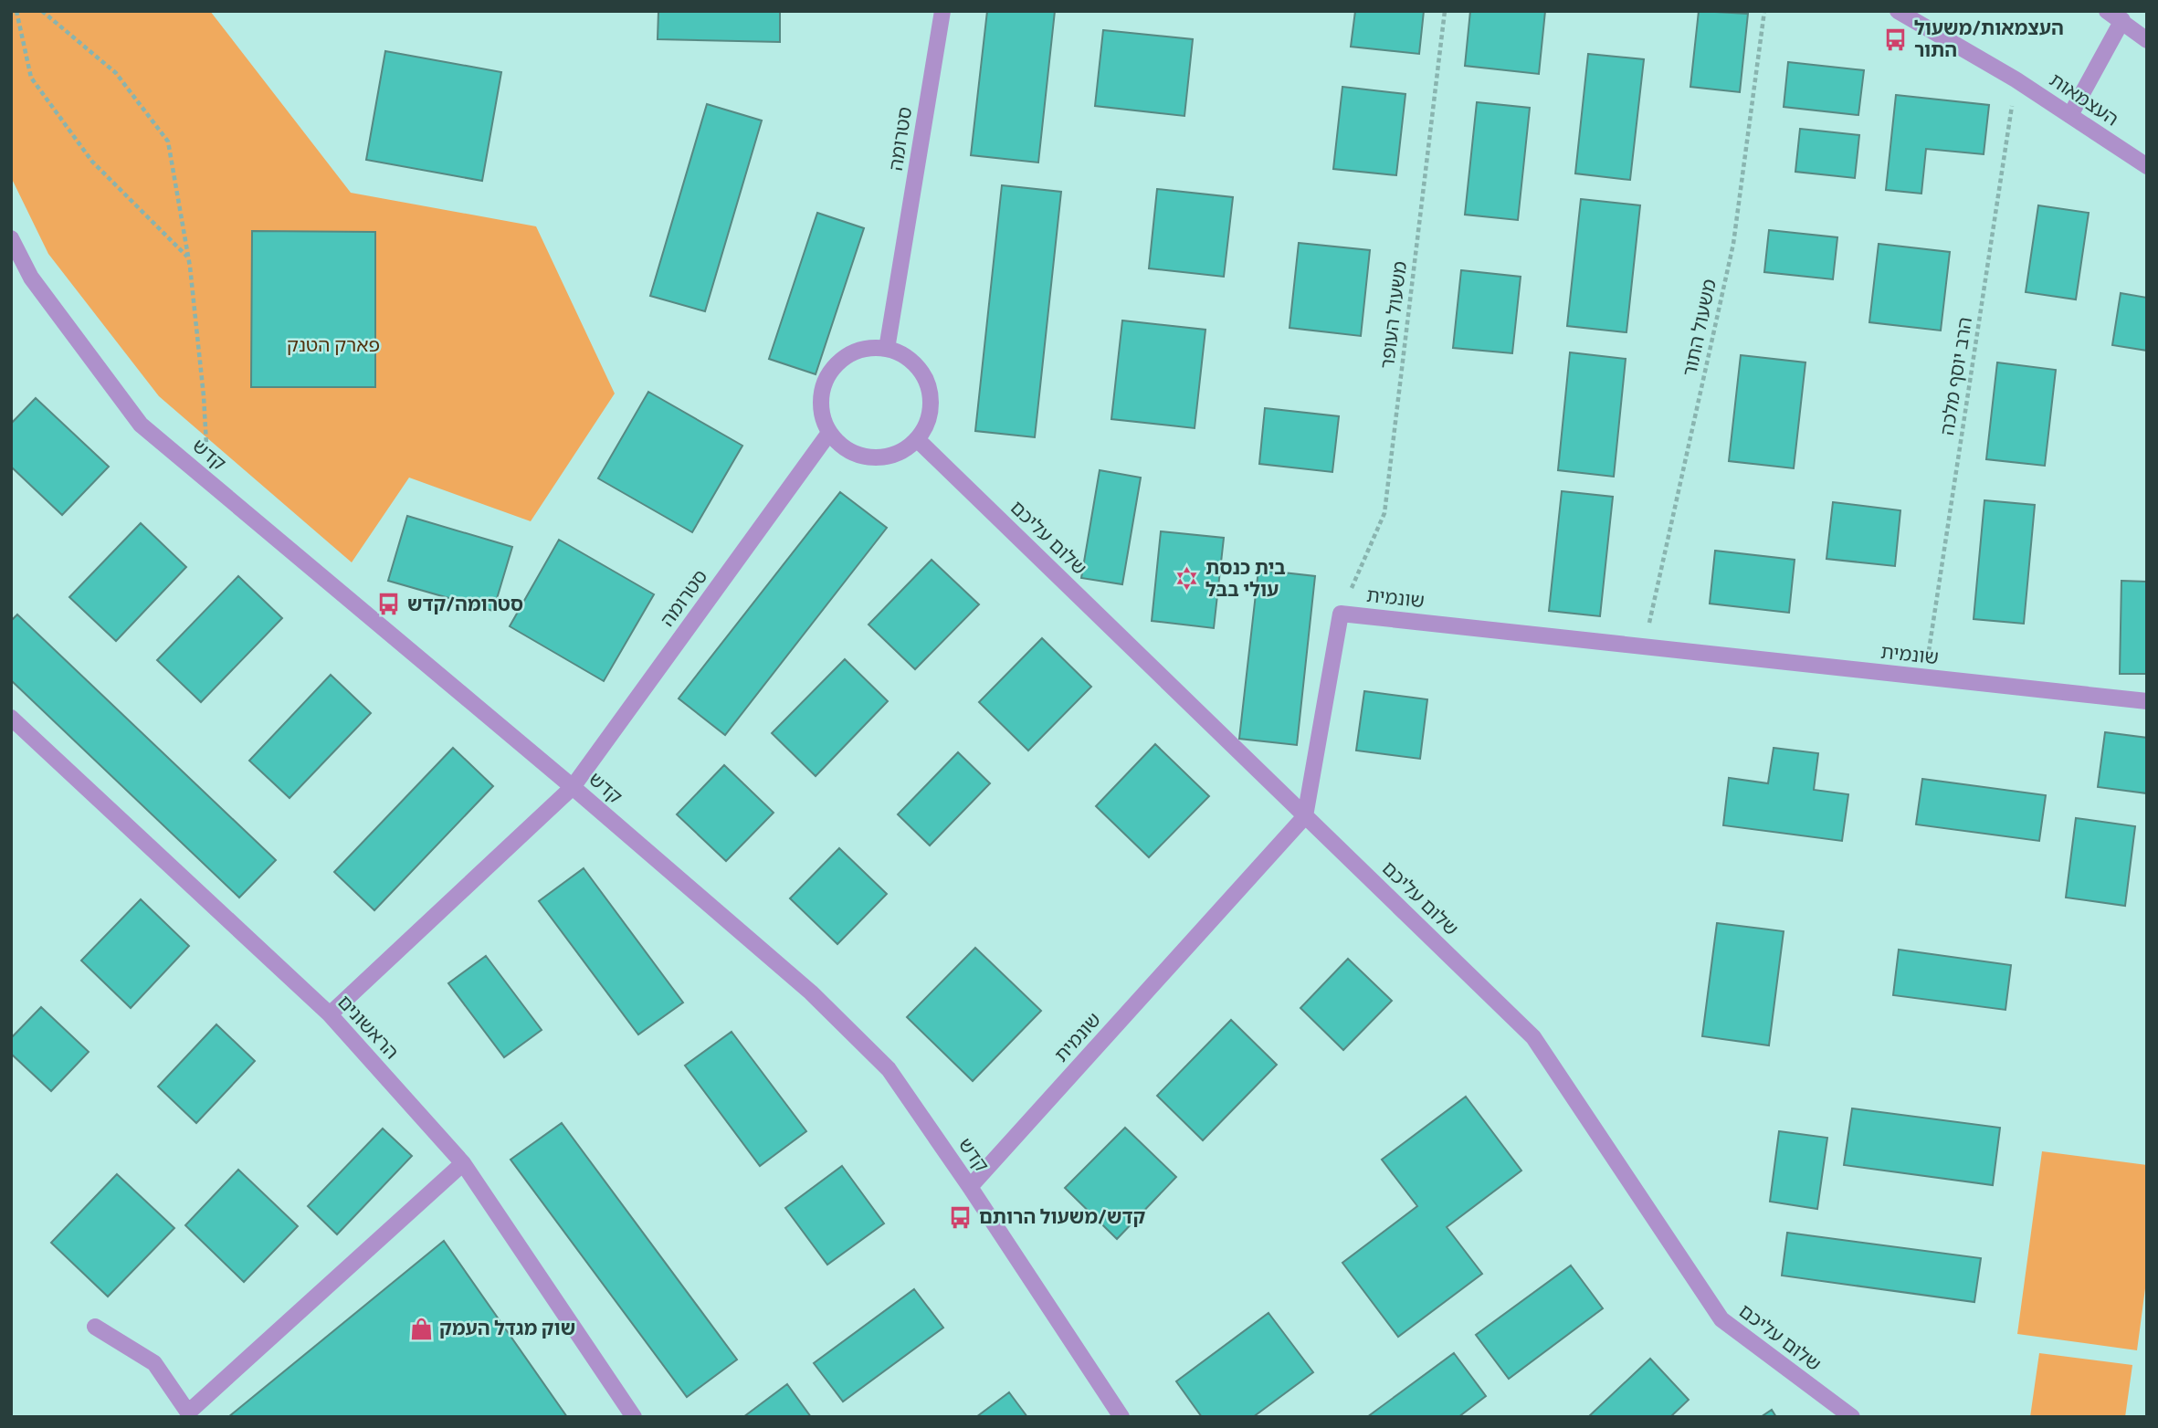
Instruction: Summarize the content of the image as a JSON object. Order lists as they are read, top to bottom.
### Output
{
  "streets": {
    "street": [
      "העצמאות",
      "סטרומה",
      "קדש",
      "שלום עליכם",
      "שונמית",
      "הראשונים"
    ],
    "path": ["משעול העופר", "משעול התור", "הרב יוסף מלכה"]
  },
  "crossings": [
    ["העצמאות", "הרב יוסף מלכה"],
    ["סטרומה", "קדש"],
    ["סטרומה", "שלום עליכם"],
    ["סטרומה", "הראשונים"],
    ["משעול העופר", "שונמית"],
    ["משעול התור", "שונמית"],
    ["הרב יוסף מלכה", "שונמית"],
    ["קדש", "שונמית"],
    ["שלום עליכם", "שונמית"]
  ],
  "parks": ["פארק הטנק"],
  "places": {
    "bus stop": ["העצמאות/משעול התור", "סטרומה/קדש", "קדש/משעול הרותם"],
    "synagogue": ["בית כנסת עולי בבל"],
    "shop": ["שוק מגדל העמק"]
  }
}
